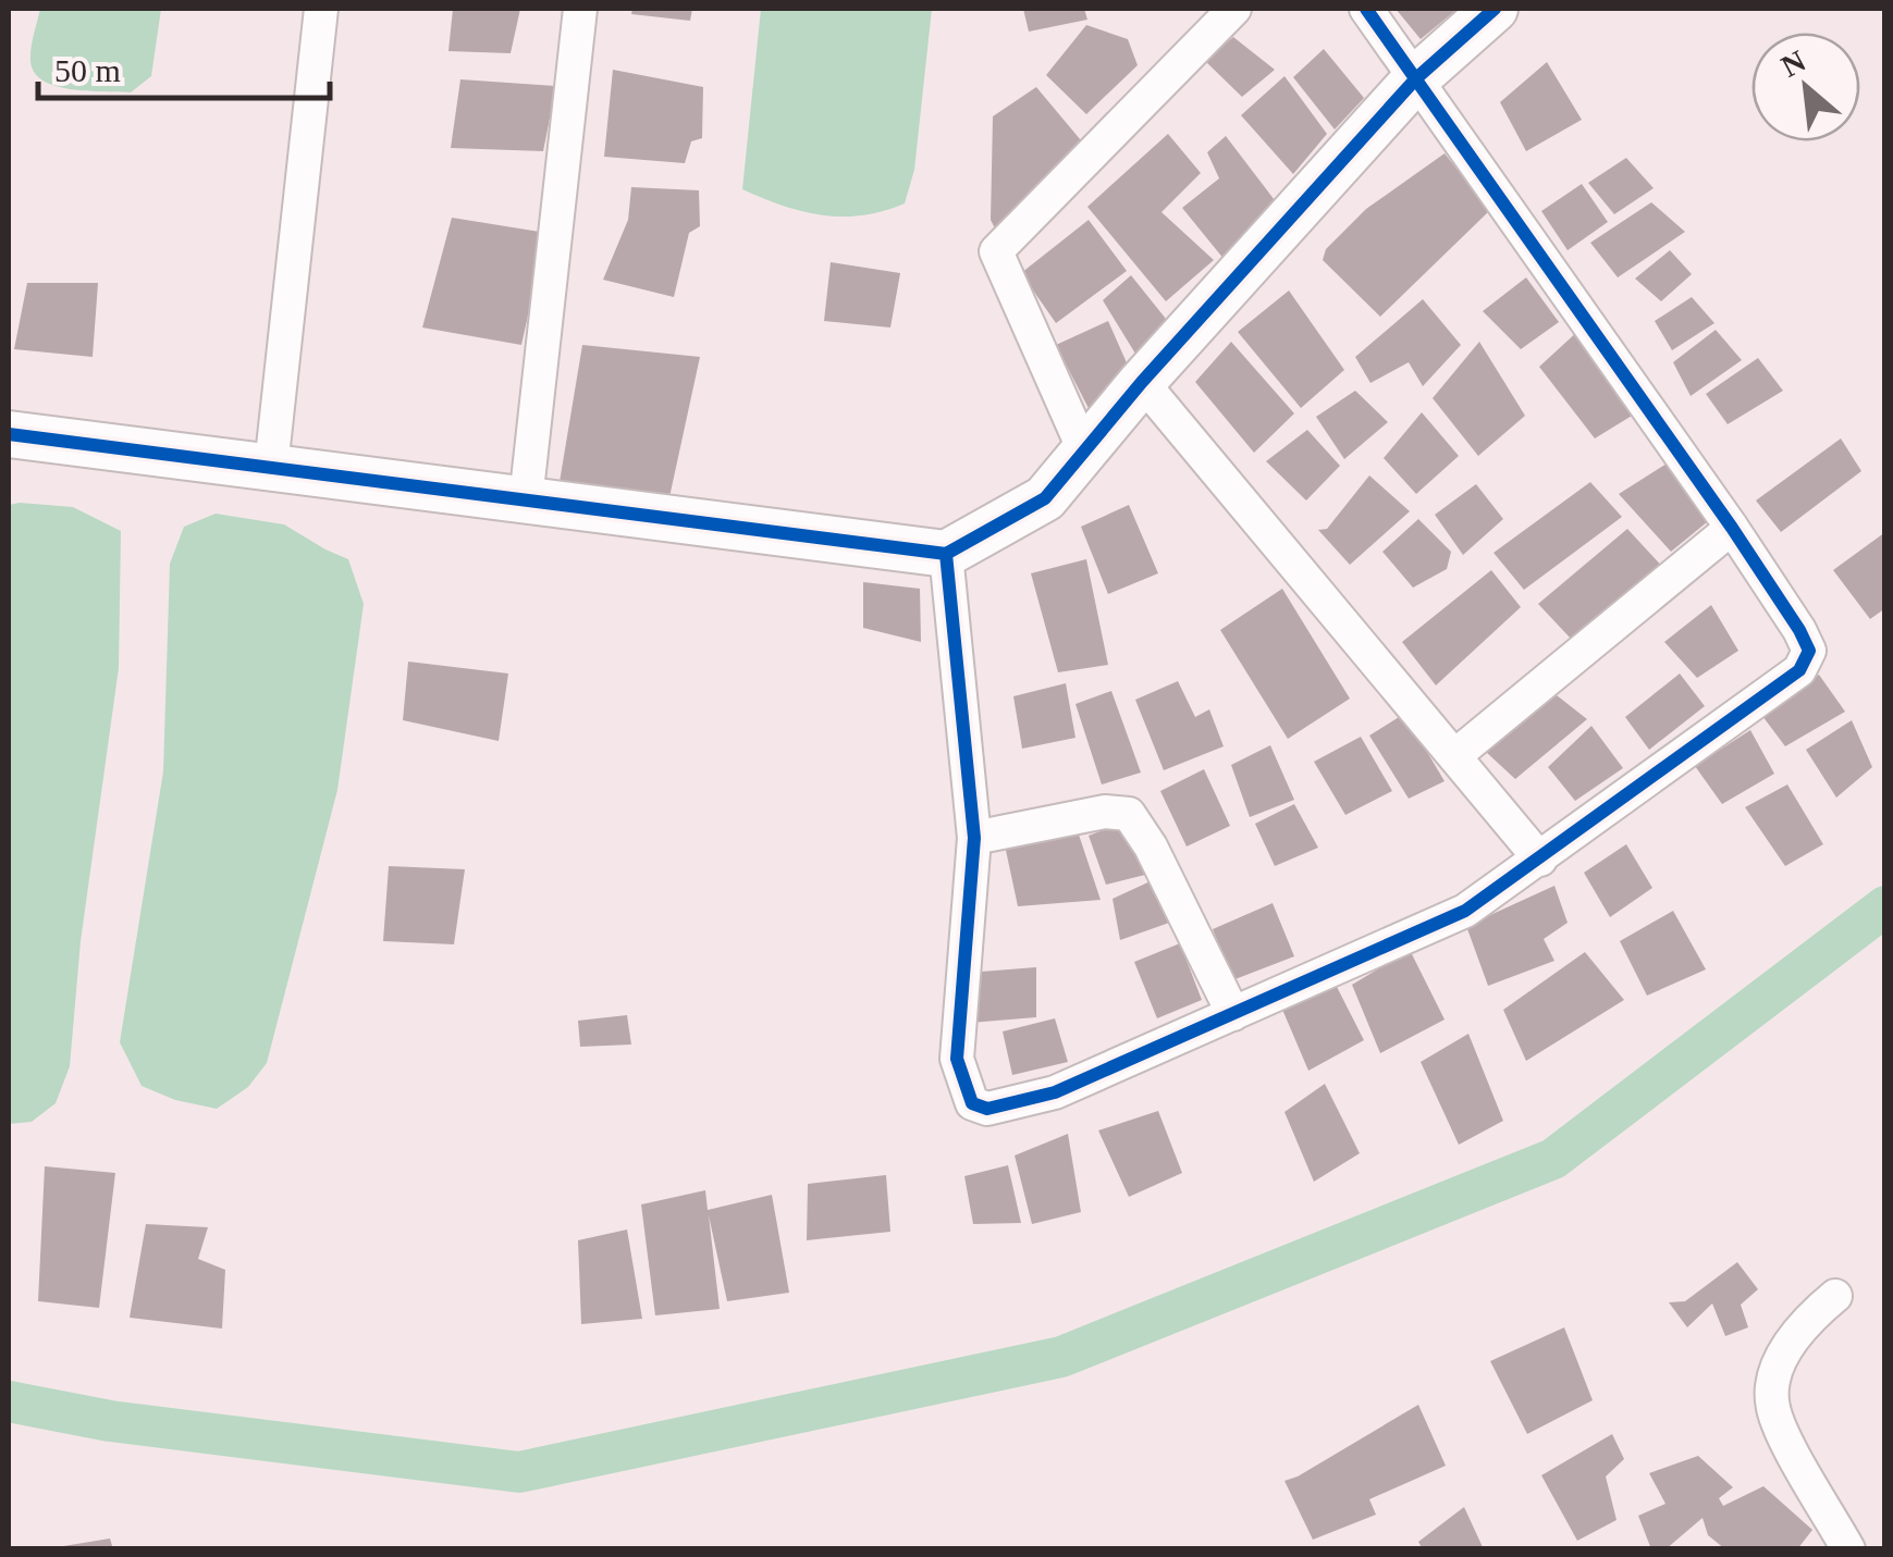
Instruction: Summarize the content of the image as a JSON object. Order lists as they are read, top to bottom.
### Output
{
  "scale_bar": "50 m",
  "north": "top left"
}
